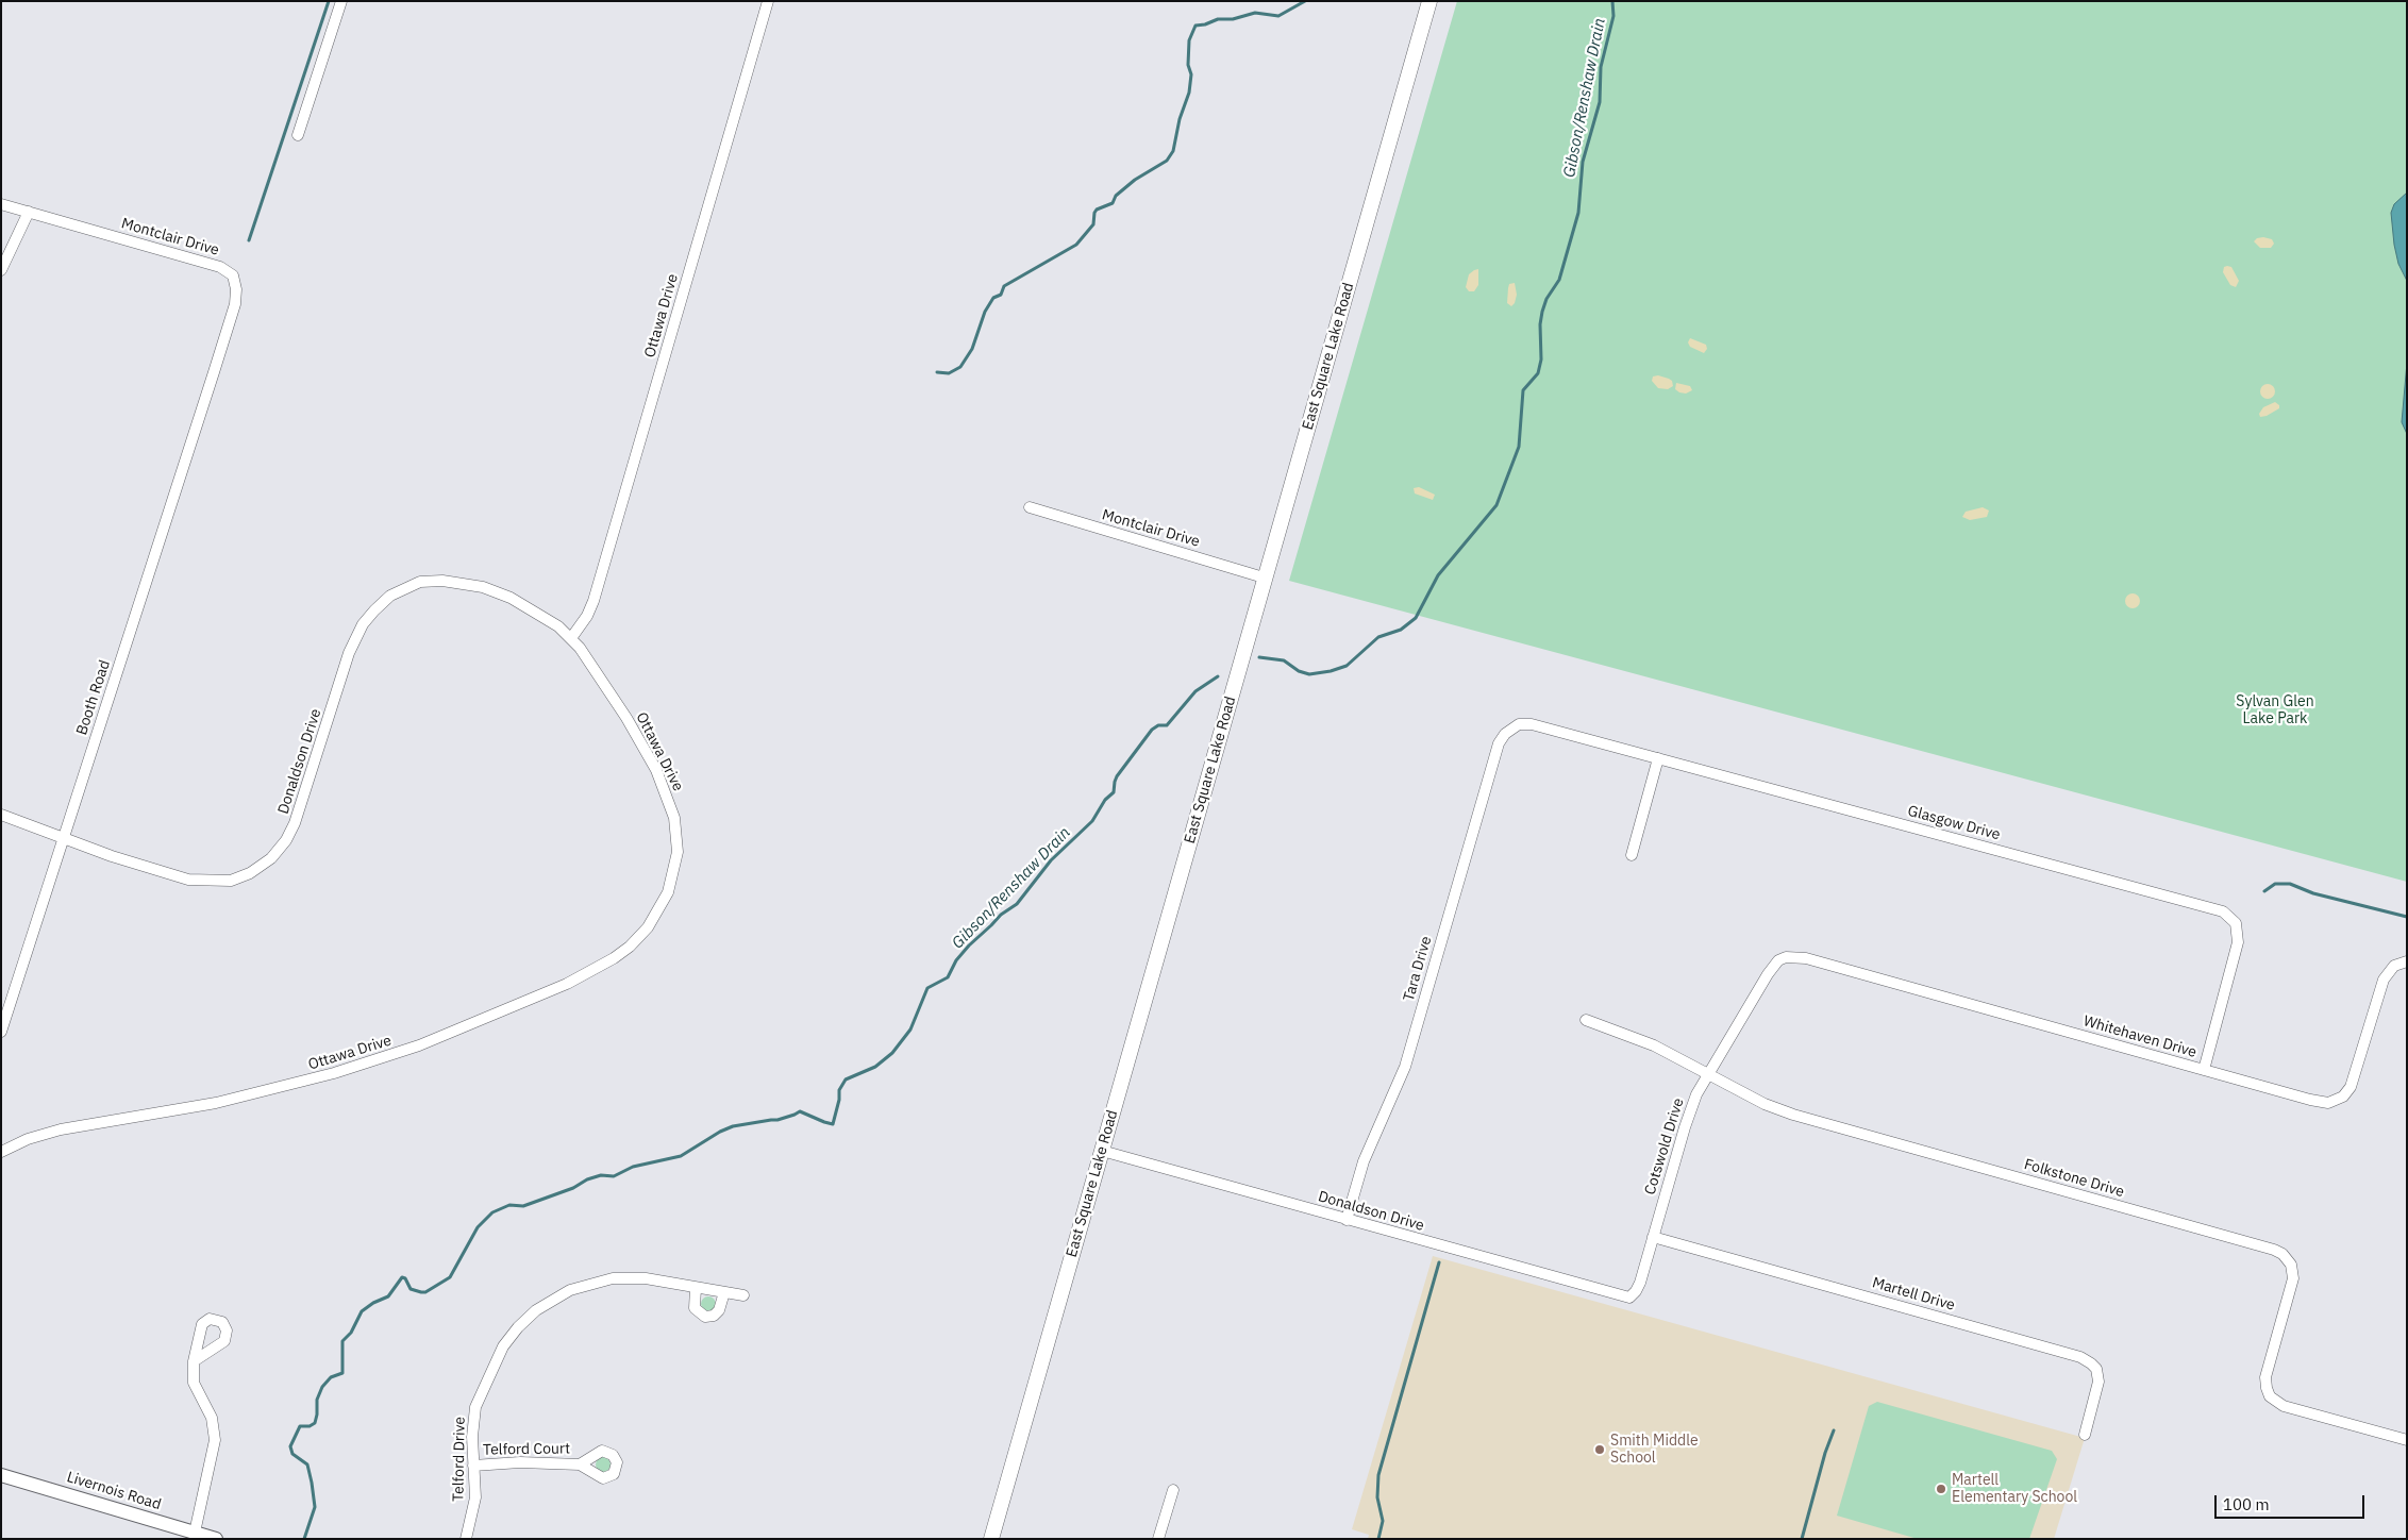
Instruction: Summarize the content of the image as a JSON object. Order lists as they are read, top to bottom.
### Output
{
  "streets": {
    "main road": ["East Square Lake Road"],
    "street": [
      "Montclair Drive",
      "Ottawa Drive",
      "Booth Road",
      "Donaldson Drive",
      "Glasgow Drive",
      "Tara Drive",
      "Whitehaven Drive",
      "Cotswold Drive",
      "Folkstone Drive",
      "Martell Drive",
      "Telford Court",
      "Telford Drive",
      "Livernois Road"
    ]
  },
  "crossings": [
    ["Montclair Drive", "East Square Lake Road"],
    ["Montclair Drive", "Booth Road"],
    ["Ottawa Drive", "Donaldson Drive"],
    ["East Square Lake Road", "Donaldson Drive"],
    ["Booth Road", "Donaldson Drive"],
    ["Donaldson Drive", "Tara Drive"],
    ["Donaldson Drive", "Cotswold Drive"],
    ["Glasgow Drive", "Tara Drive"],
    ["Glasgow Drive", "Whitehaven Drive"],
    ["Whitehaven Drive", "Cotswold Drive"],
    ["Cotswold Drive", "Folkstone Drive"],
    ["Cotswold Drive", "Martell Drive"],
    ["Telford Court", "Telford Drive"]
  ],
  "water": ["Gibson/Renshaw Drain"],
  "parks": ["Sylvan Glen Lake Park"],
  "places": ["Smith Middle School", "Martell Elementary School"],
  "scale_bar": "100 m"
}
